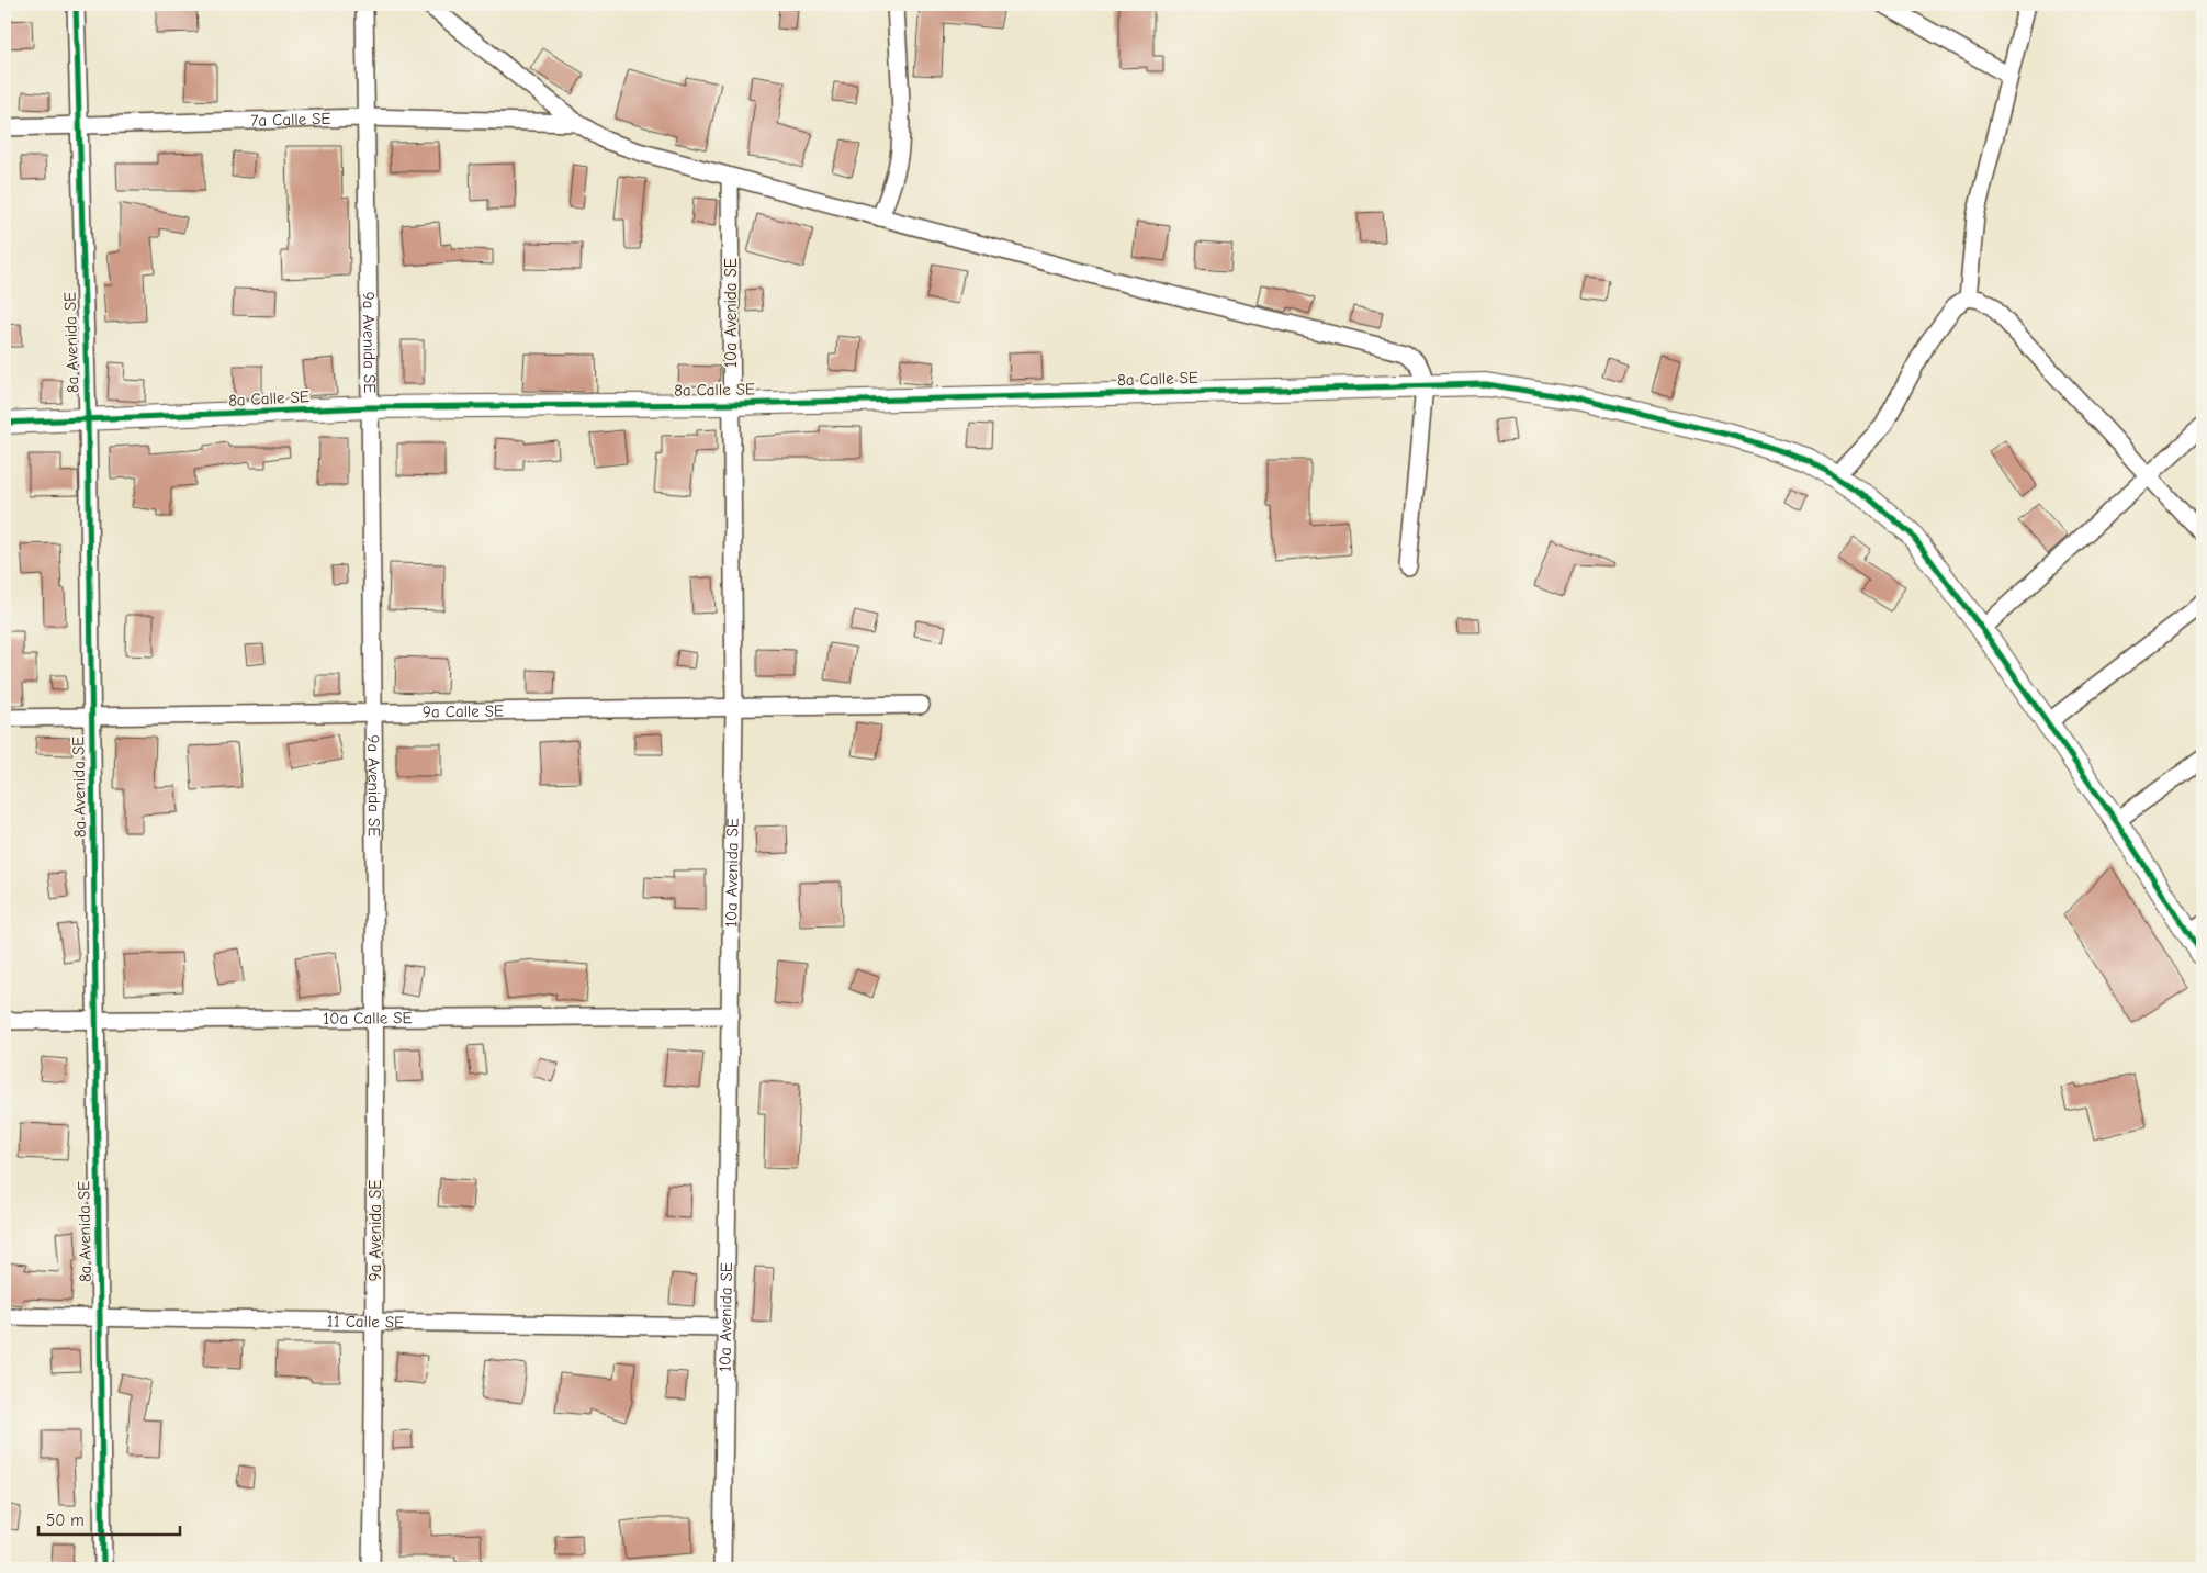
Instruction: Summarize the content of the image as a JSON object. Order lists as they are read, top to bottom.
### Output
{
  "streets": {
    "street": [
      "7a Calle SE",
      "10a Avenida SE",
      "8a Avenida SE",
      "9a Avenida SE",
      "8a Calle SE",
      "9a Calle SE",
      "10a Calle SE",
      "11 Calle SE"
    ]
  },
  "crossings": [
    ["7a Calle SE", "8a Avenida SE"],
    ["7a Calle SE", "9a Avenida SE"],
    ["10a Avenida SE", "8a Calle SE"],
    ["10a Avenida SE", "9a Calle SE"],
    ["10a Avenida SE", "10a Calle SE"],
    ["10a Avenida SE", "11 Calle SE"],
    ["8a Avenida SE", "8a Calle SE"],
    ["8a Avenida SE", "9a Calle SE"],
    ["8a Avenida SE", "10a Calle SE"],
    ["8a Avenida SE", "11 Calle SE"],
    ["9a Avenida SE", "8a Calle SE"],
    ["9a Avenida SE", "9a Calle SE"],
    ["9a Avenida SE", "10a Calle SE"],
    ["9a Avenida SE", "11 Calle SE"]
  ],
  "scale_bar": "50 m"
}
